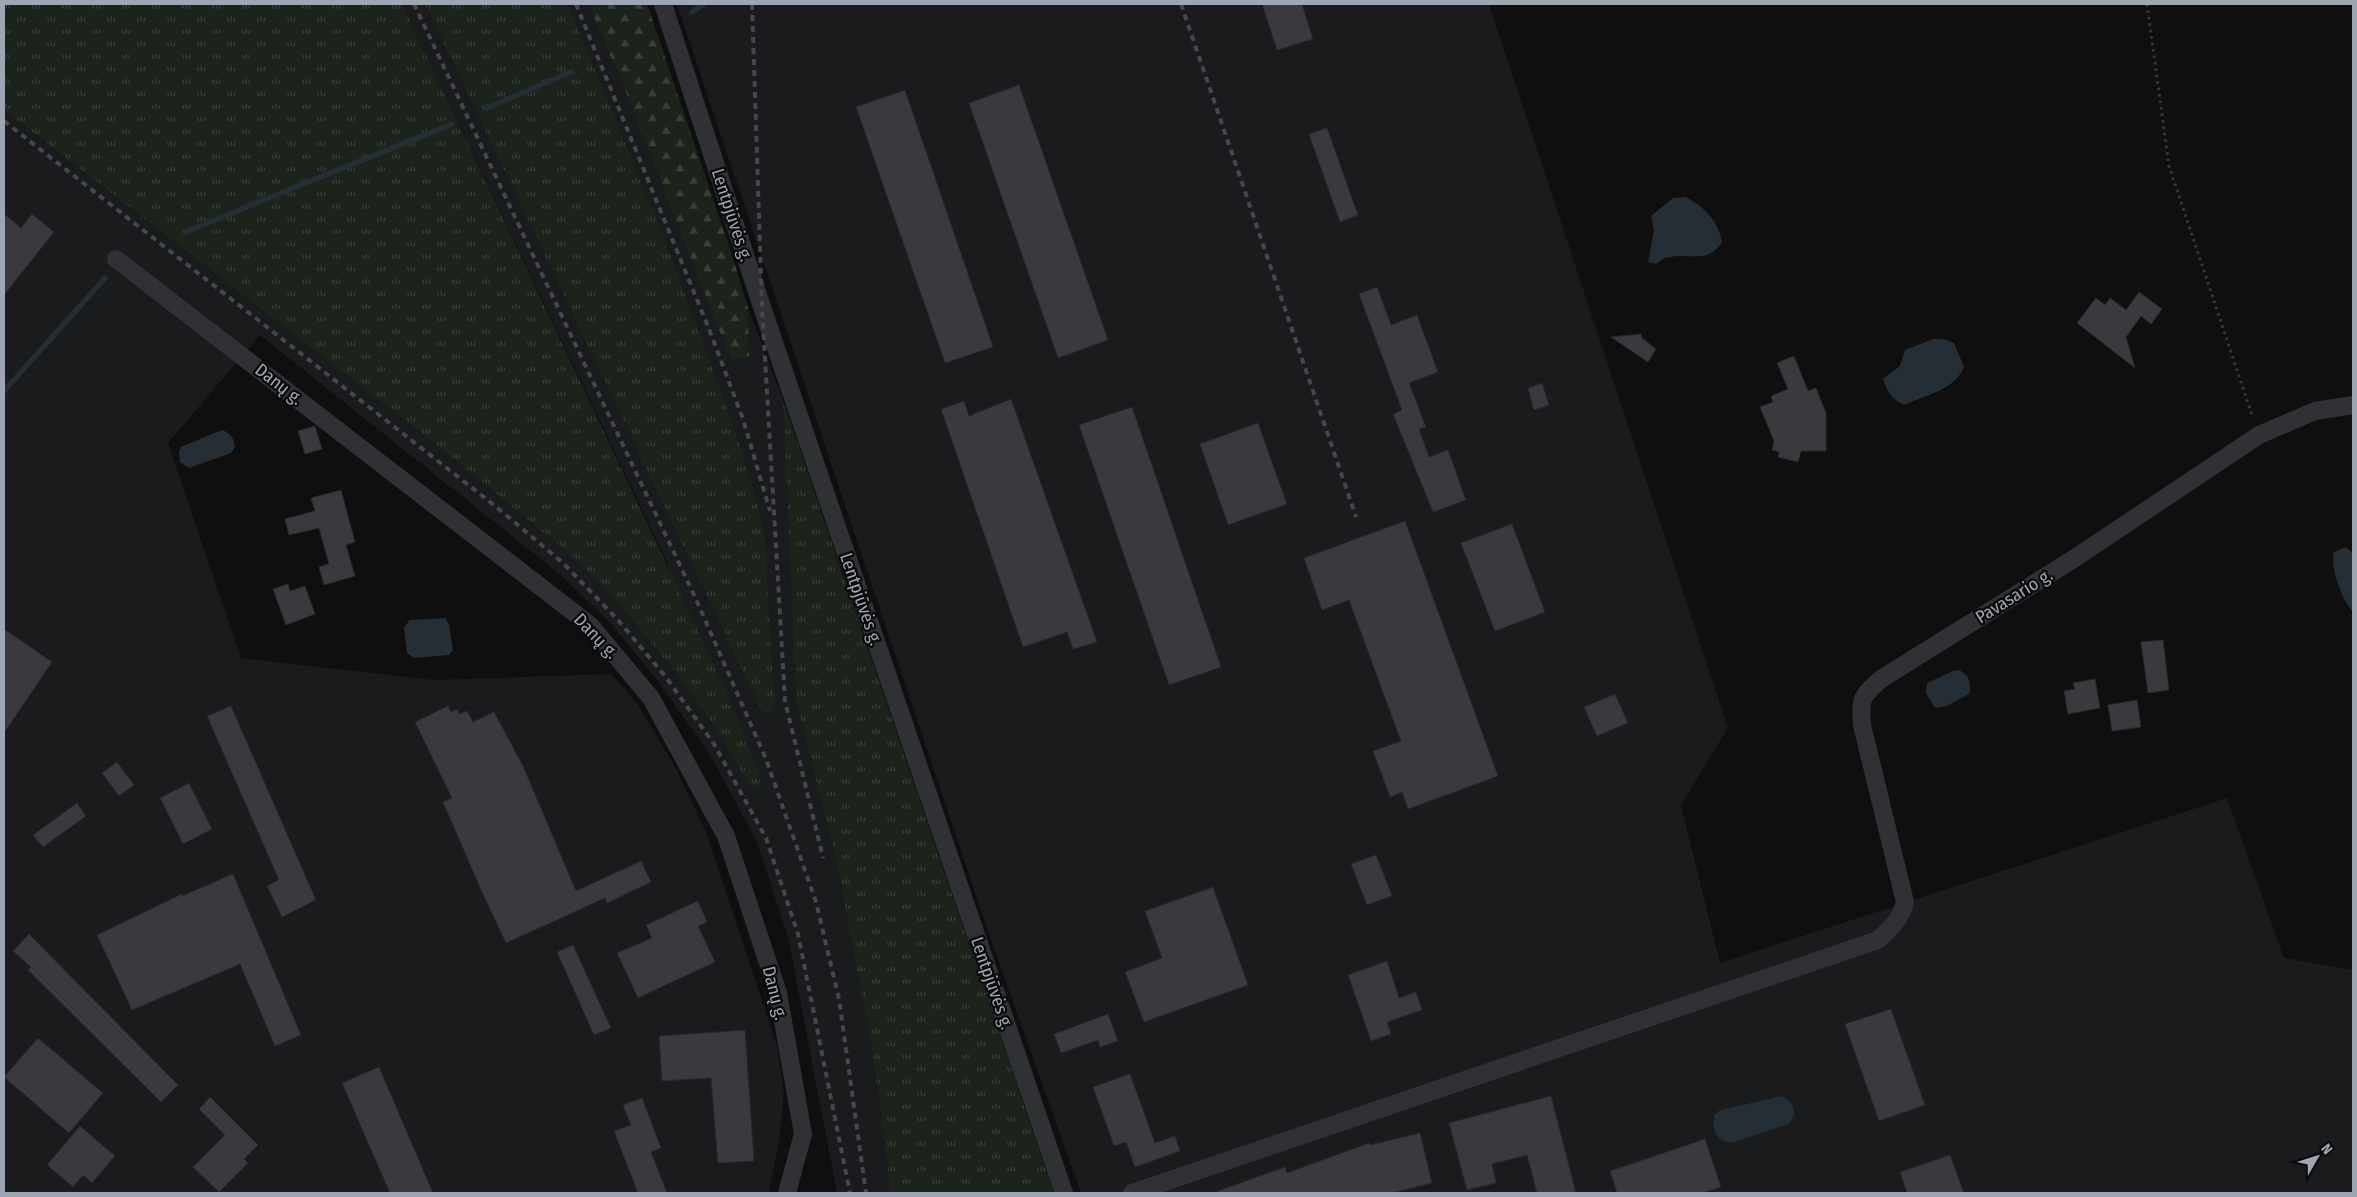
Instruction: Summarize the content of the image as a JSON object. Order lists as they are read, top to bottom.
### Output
{
  "streets": {
    "street": ["Lentpjūvės g.", "Danų g.", "Pavasario g."]
  },
  "north": "top right"
}
